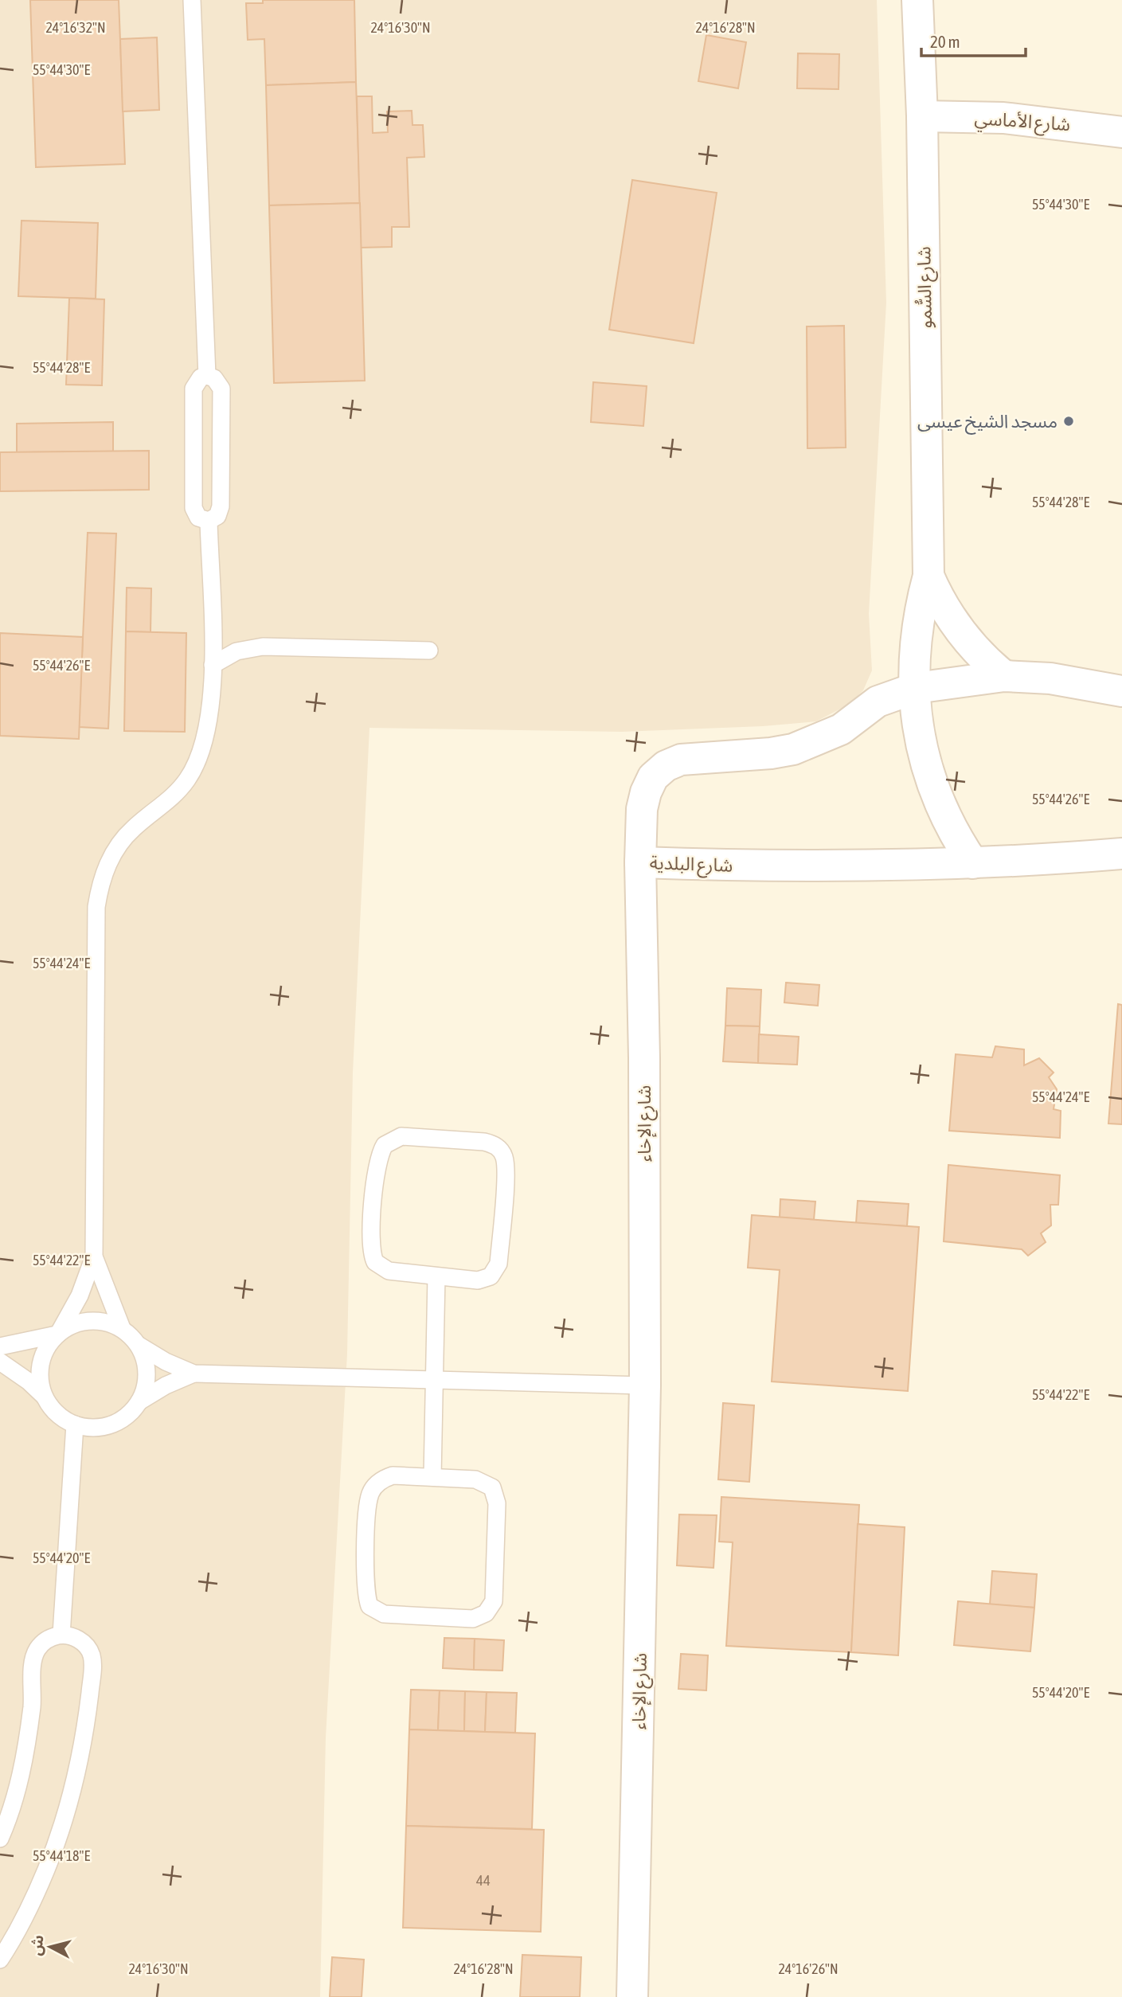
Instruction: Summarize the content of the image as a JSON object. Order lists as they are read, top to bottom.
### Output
{
  "streets": {
    "street": [
      "شارع الأماسي",
      "شارع السُّمو",
      "شارع البلدية",
      "شارع الإخاء"
    ]
  },
  "crossings": [
    ["شارع الأماسي", "شارع السُّمو"],
    ["شارع السُّمو", "شارع البلدية"],
    ["شارع البلدية", "شارع الإخاء"]
  ],
  "places": ["مسجد الشيخ عيسى"],
  "house_numbers": ["44"],
  "scale_bar": "20 m",
  "north": "left",
  "coordinates": [
    "24°16'32\"N",
    "24°16'30\"N",
    "24°16'28\"N",
    "55°44'30\"E",
    "55°44'28\"E",
    "55°44'26\"E",
    "55°44'24\"E",
    "55°44'22\"E",
    "55°44'20\"E",
    "55°44'18\"E",
    "24°16'26\"N"
  ]
}
